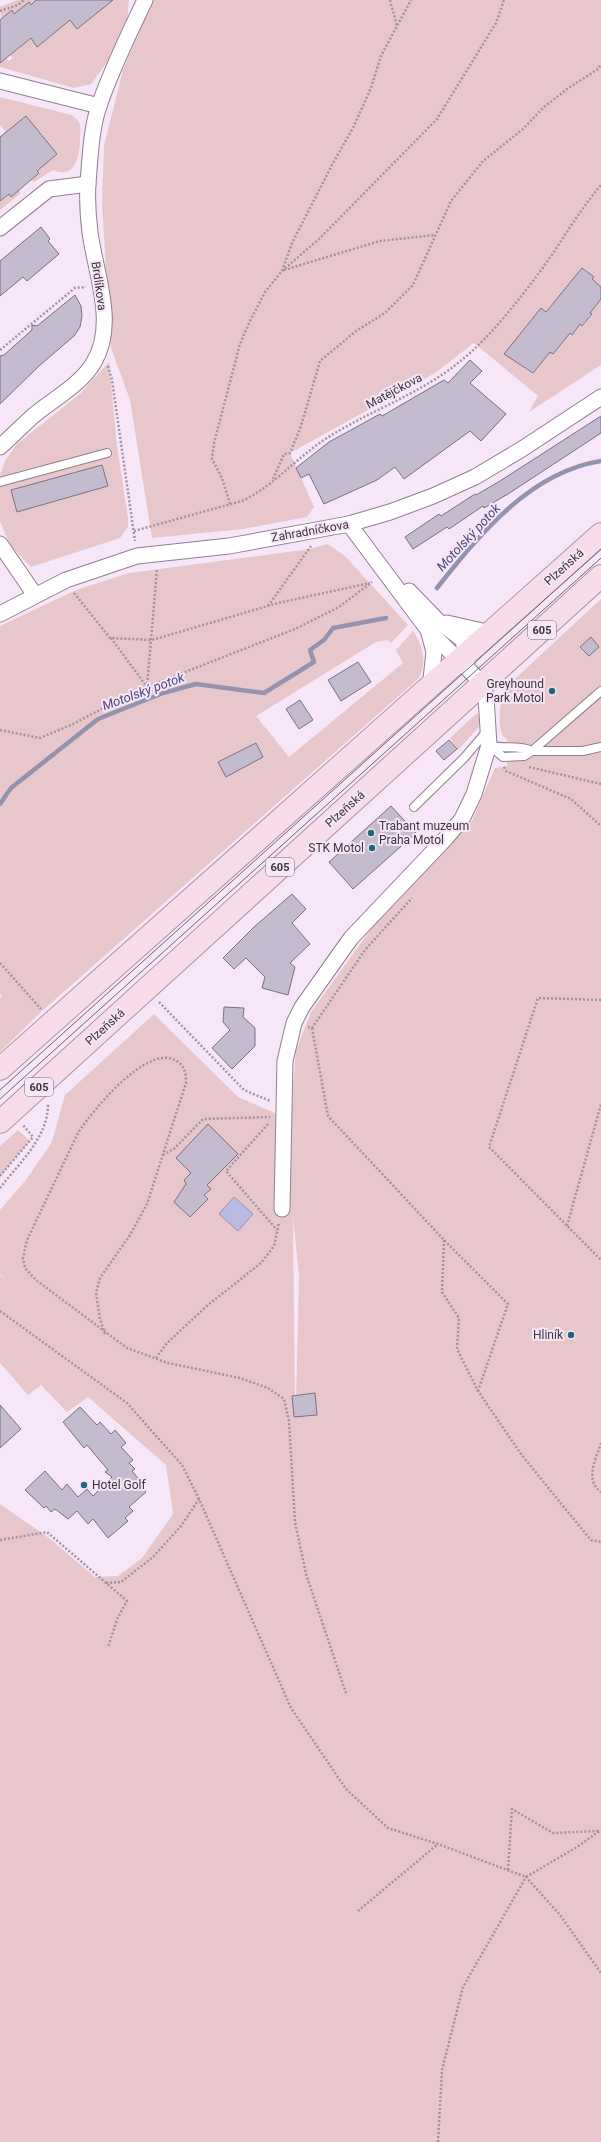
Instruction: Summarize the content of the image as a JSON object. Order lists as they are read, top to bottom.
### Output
{
  "streets": {
    "main road": ["Plzeňská", "605"],
    "street": ["Brdlíkova", "Zahradníčkova"],
    "path": ["Matějčkova"]
  },
  "water": ["Motolský potok"],
  "places": [
    "Greyhound Park Motol",
    "Trabant muzeum Praha Motol",
    "STK Motol",
    "Hliník",
    "Hotel Golf"
  ]
}
